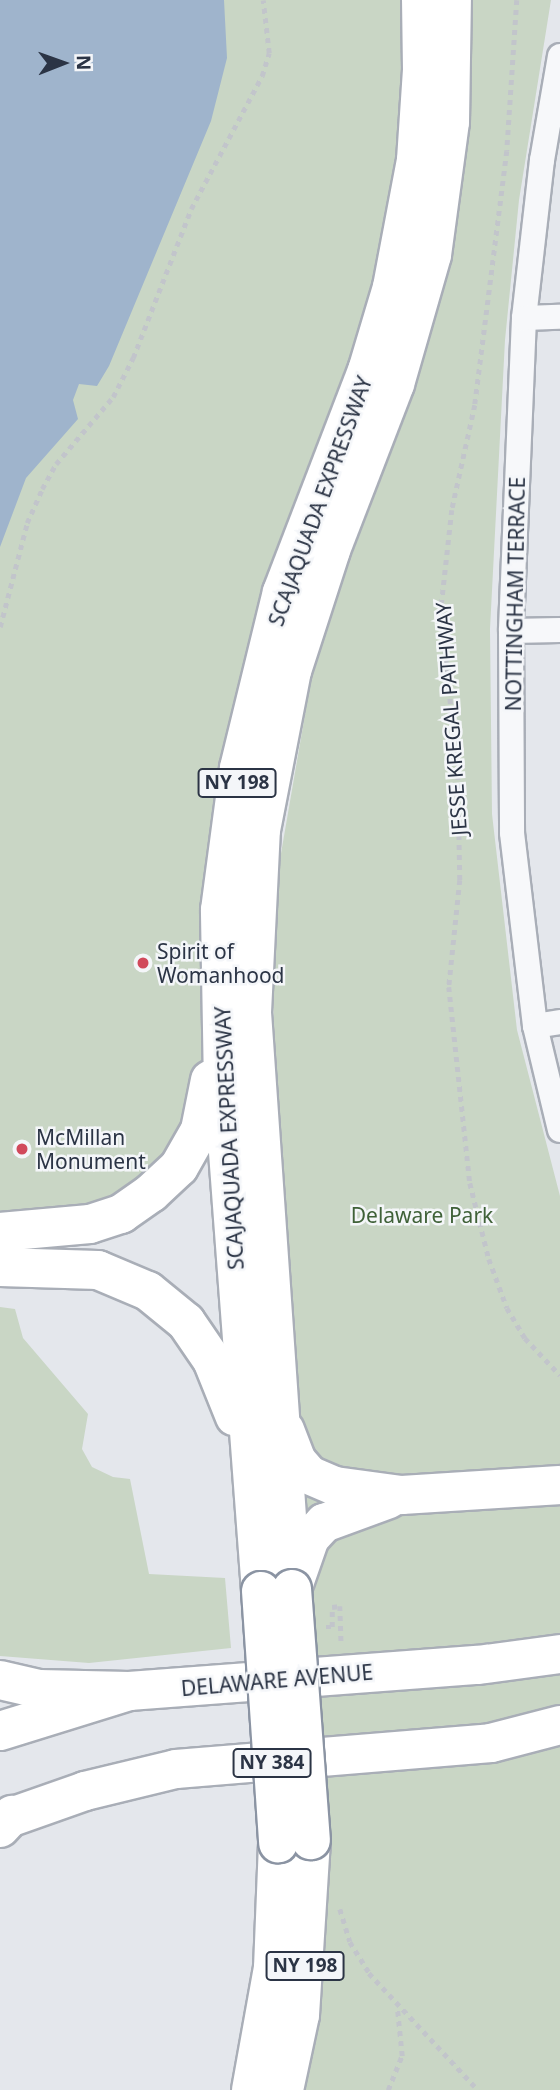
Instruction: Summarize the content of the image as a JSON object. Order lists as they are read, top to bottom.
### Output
{
  "streets": {
    "main road": [
      "SCAJAQUADA EXPRESSWAY",
      "NY 198",
      "DELAWARE AVENUE",
      "NY 384"
    ],
    "street": ["NOTTINGHAM TERRACE"],
    "path": ["JESSE KREGAL PATHWAY"]
  },
  "parks": ["Delaware Park"],
  "places": ["Spirit of Womanhood", "McMillan Monument"],
  "north": "right"
}
